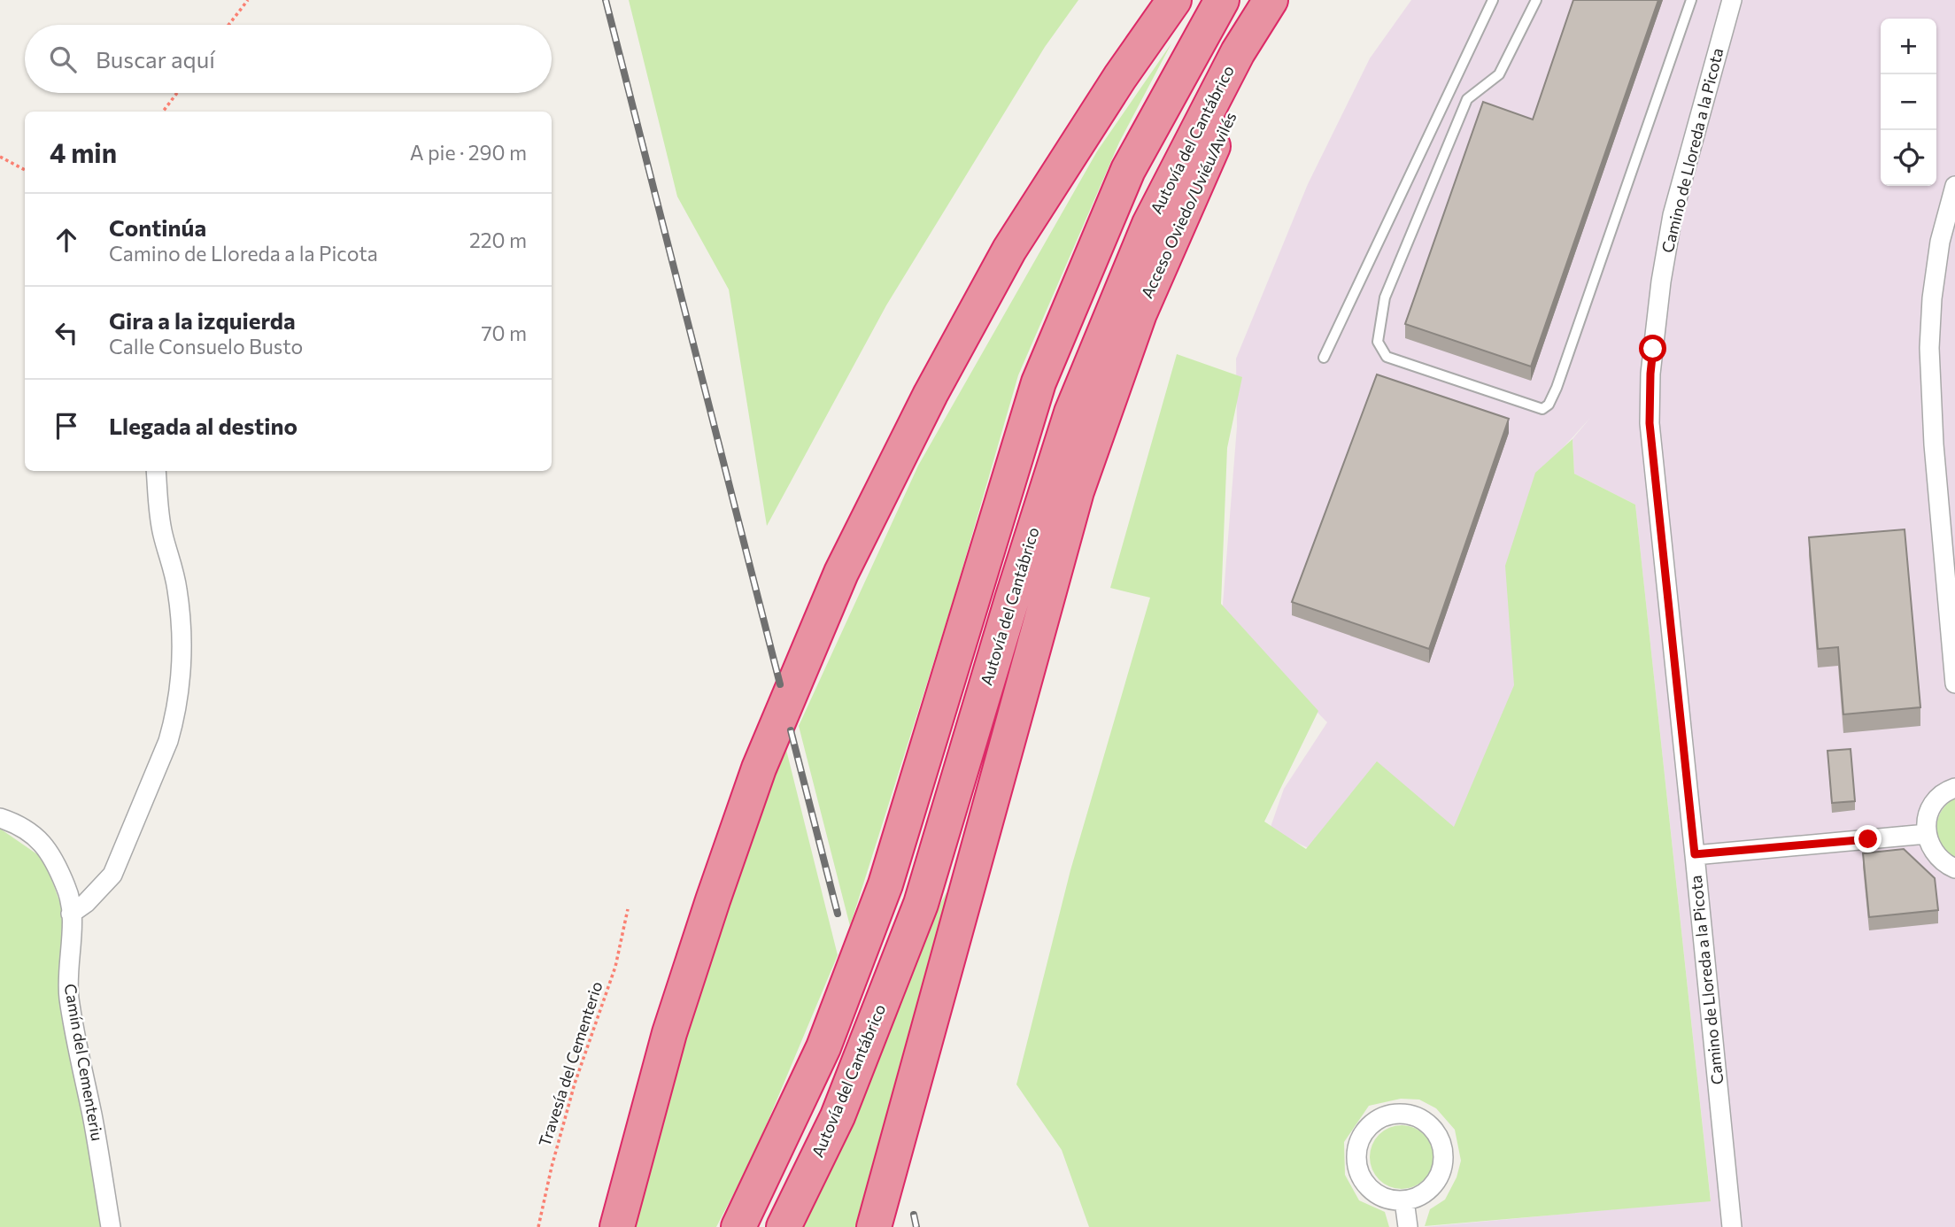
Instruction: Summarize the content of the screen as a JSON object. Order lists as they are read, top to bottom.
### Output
{
  "streets": {
    "highway": ["Autovía del Cantábrico", "Acceso Oviedo/Uviéu/Avilés"],
    "street": ["Camino de Lloreda a la Picota", "Camín del Cementeriu"],
    "path": ["Travesía del Cementerio"]
  },
  "page": {
    "map_buttons": ["+", "−"],
    "search": "Buscar aquí",
    "heading": ["4 min", "A pie · 290 m"],
    "list": [
      ["Continúa", "Camino de Lloreda a la Picota", "220 m"],
      ["Gira a la izquierda", "Calle Consuelo Busto", "70 m"],
      "Llegada al destino"
    ]
  }
}
